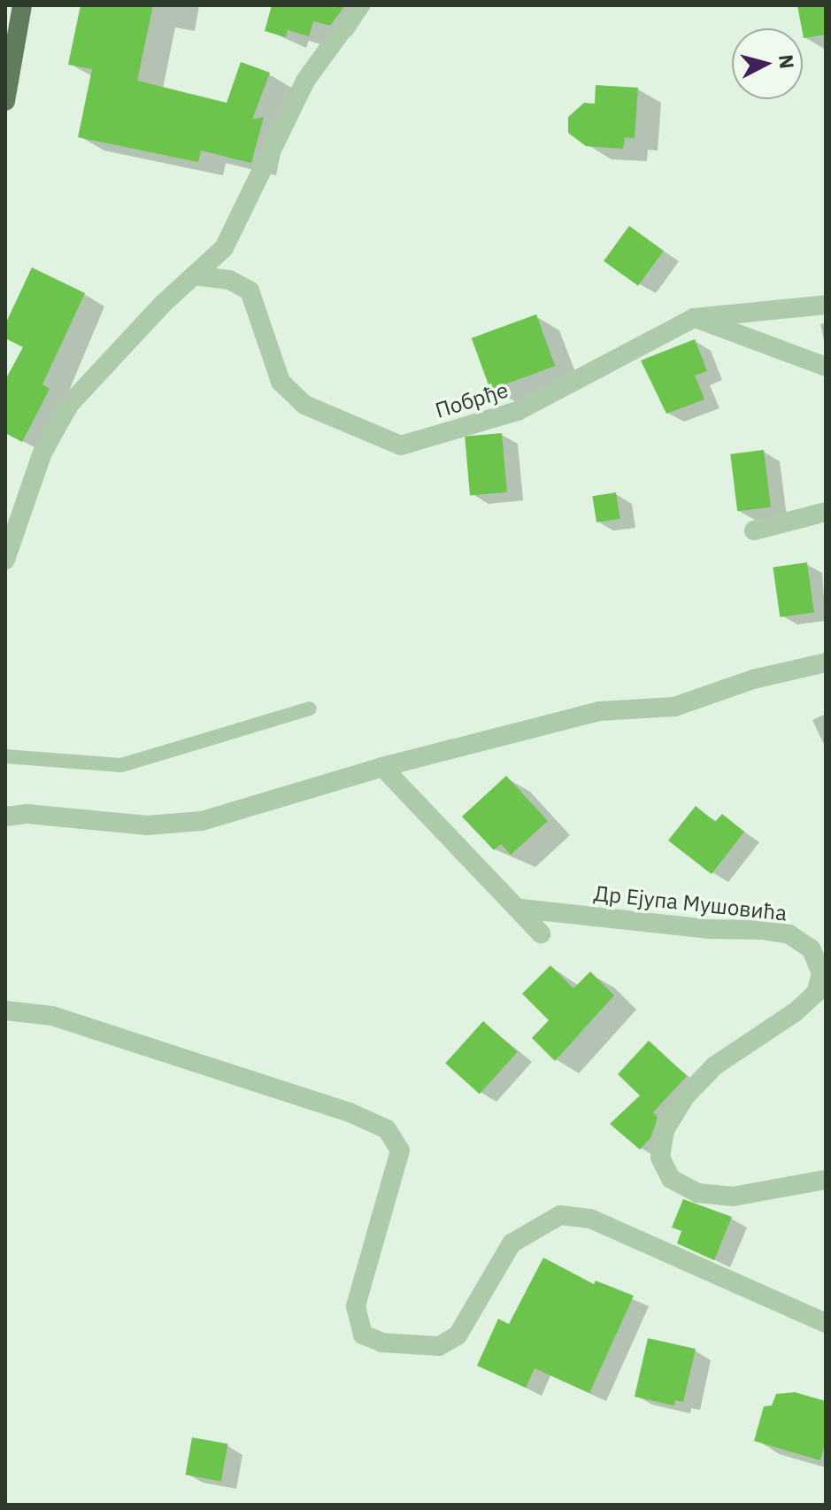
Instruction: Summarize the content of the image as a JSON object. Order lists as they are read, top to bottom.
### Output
{
  "streets": {
    "street": ["Побрђе", "Др Ејупа Мушовића"]
  },
  "north": "right"
}
